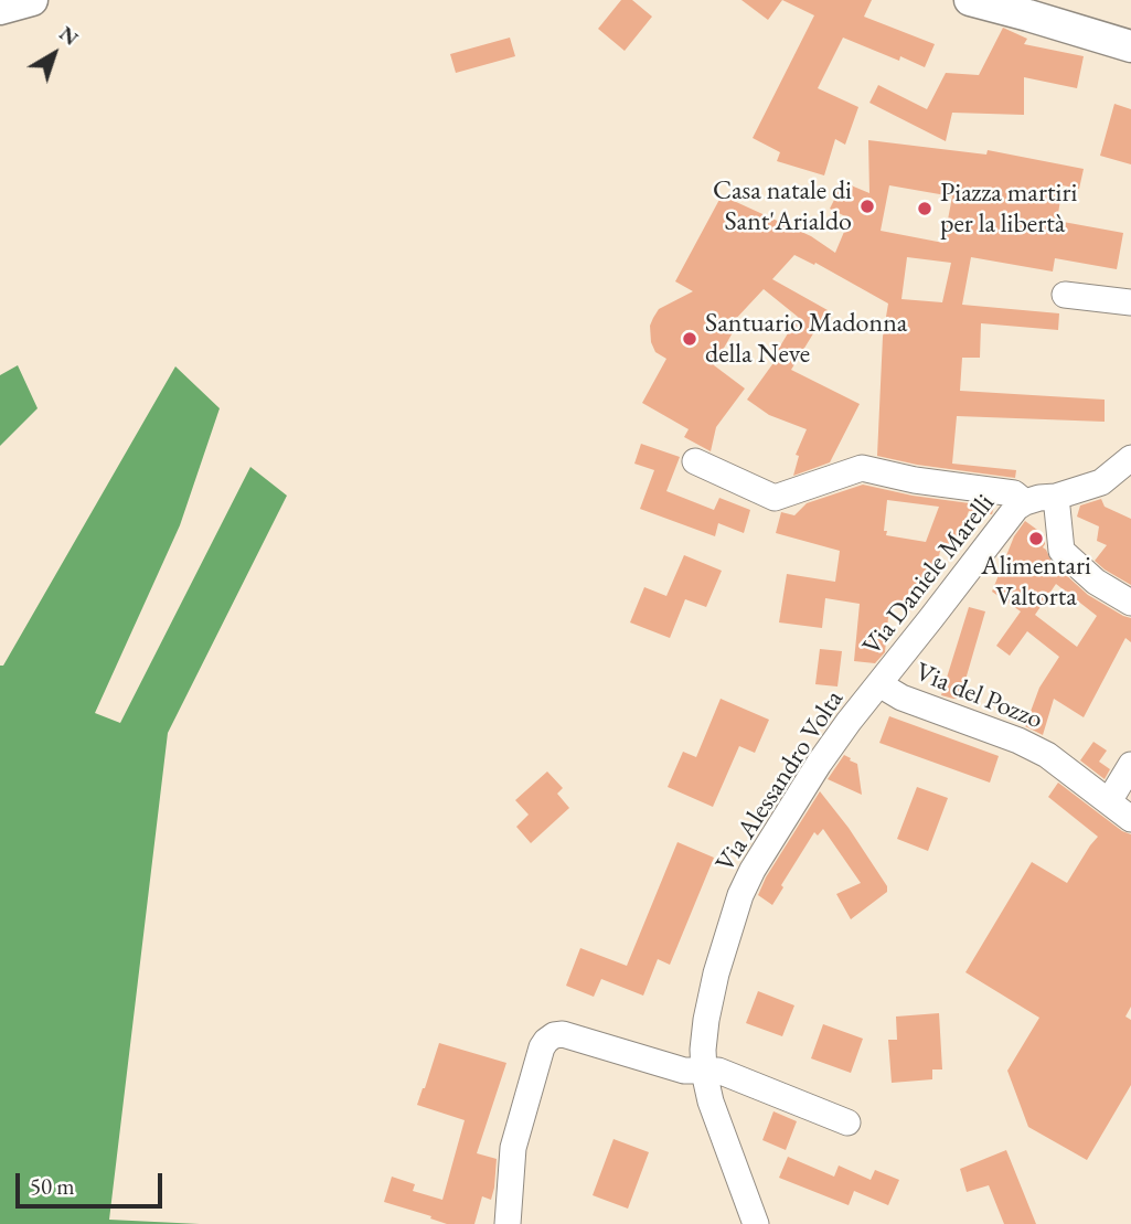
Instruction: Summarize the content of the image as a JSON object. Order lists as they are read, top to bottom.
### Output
{
  "streets": {
    "street": ["Via Daniele Marelli", "Via del Pozzo", "Via Alessandro Volta"]
  },
  "crossings": [
    ["Via Daniele Marelli", "Via del Pozzo"],
    ["Via Daniele Marelli", "Via Alessandro Volta"],
    ["Via del Pozzo", "Via Alessandro Volta"]
  ],
  "places": [
    "Casa natale di Sant'Arialdo",
    "Piazza martiri per la libertà",
    "Santuario Madonna della Neve",
    "Alimentari Valtorta"
  ],
  "scale_bar": "50 m",
  "north": "top right"
}
